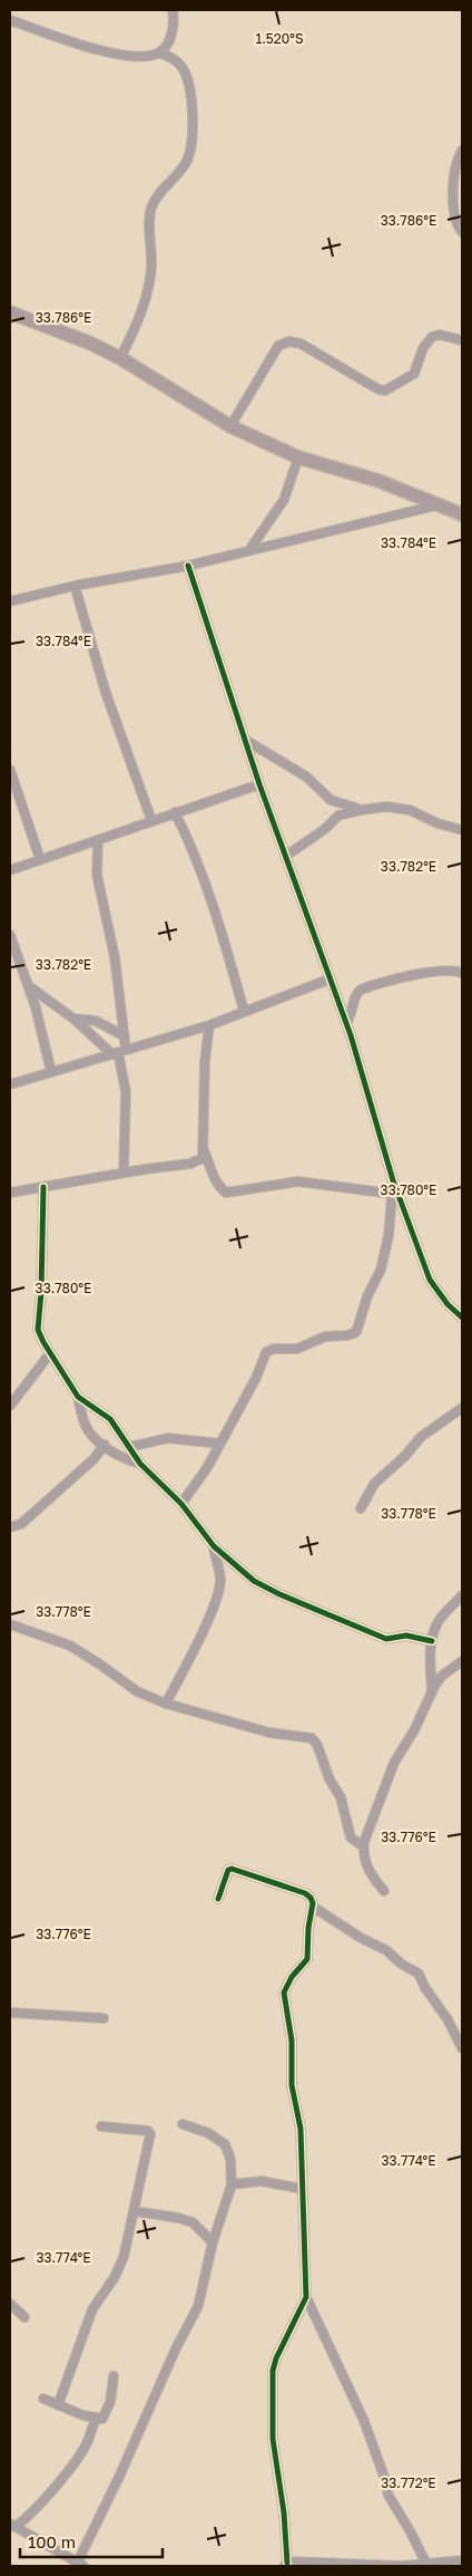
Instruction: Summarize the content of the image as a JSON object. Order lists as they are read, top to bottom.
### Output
{
  "scale_bar": "100 m",
  "coordinates": [
    "1.520°S",
    "33.786°E",
    "33.784°E",
    "33.782°E",
    "33.780°E",
    "33.778°E",
    "33.776°E",
    "33.774°E",
    "33.772°E"
  ]
}
